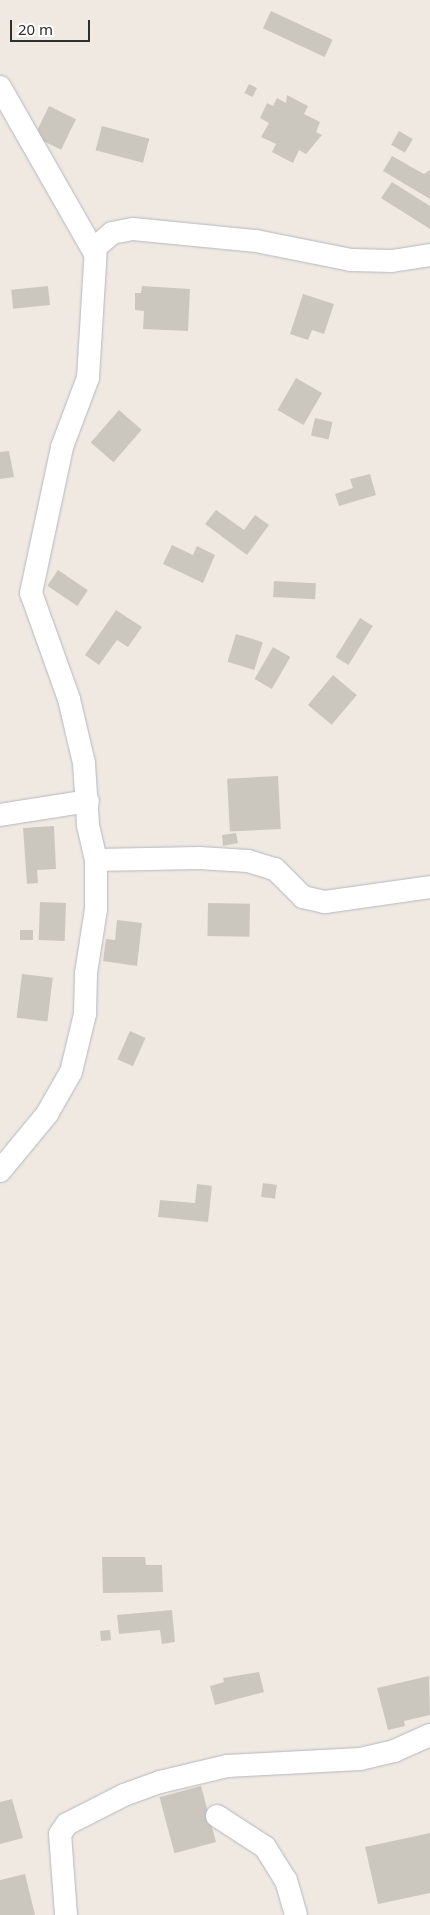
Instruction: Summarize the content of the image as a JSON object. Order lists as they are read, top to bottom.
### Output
{
  "scale_bar": "20 m"
}
